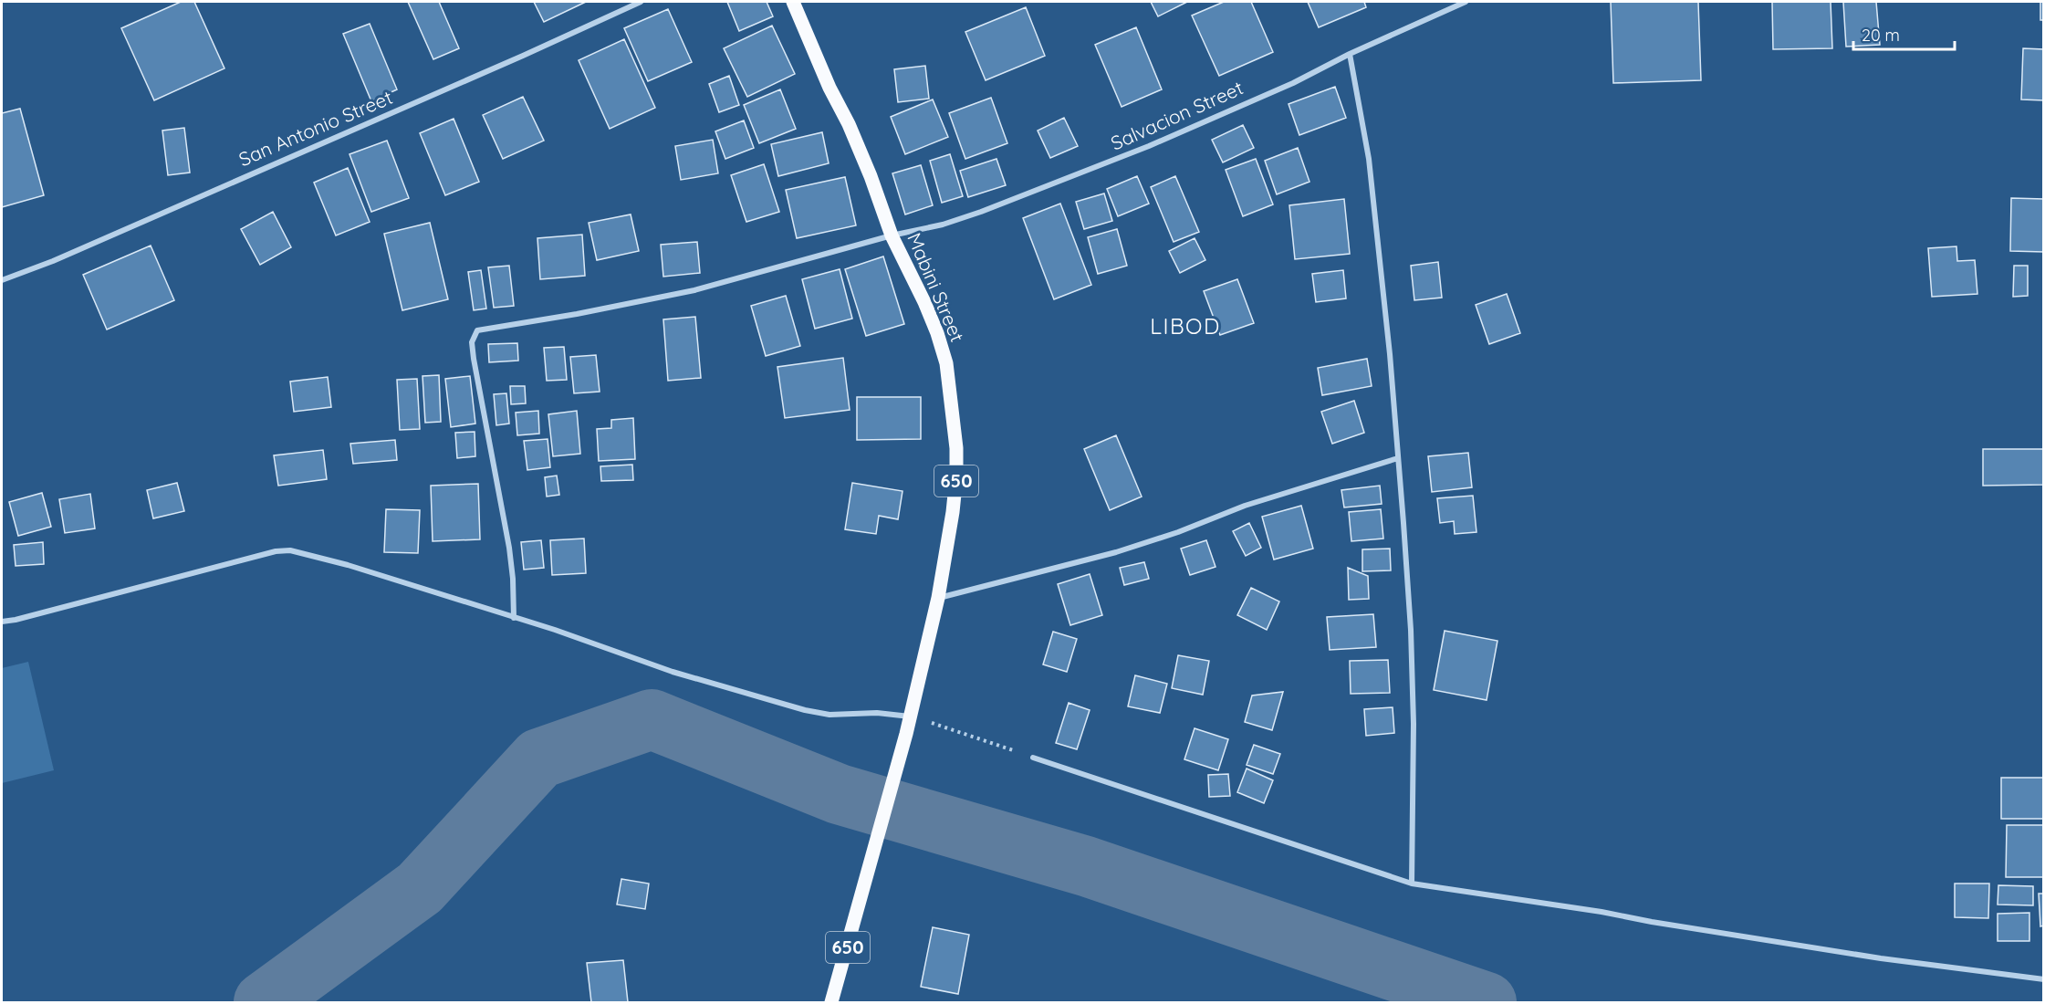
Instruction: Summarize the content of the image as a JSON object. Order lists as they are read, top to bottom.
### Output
{
  "streets": {
    "main road": ["Mabini Street", "650"],
    "street": ["Salvacion Street", "San Antonio Street"]
  },
  "crossings": [
    ["Salvacion Street", "Mabini Street"]
  ],
  "districts": ["LIBOD"],
  "scale_bar": "20 m"
}
